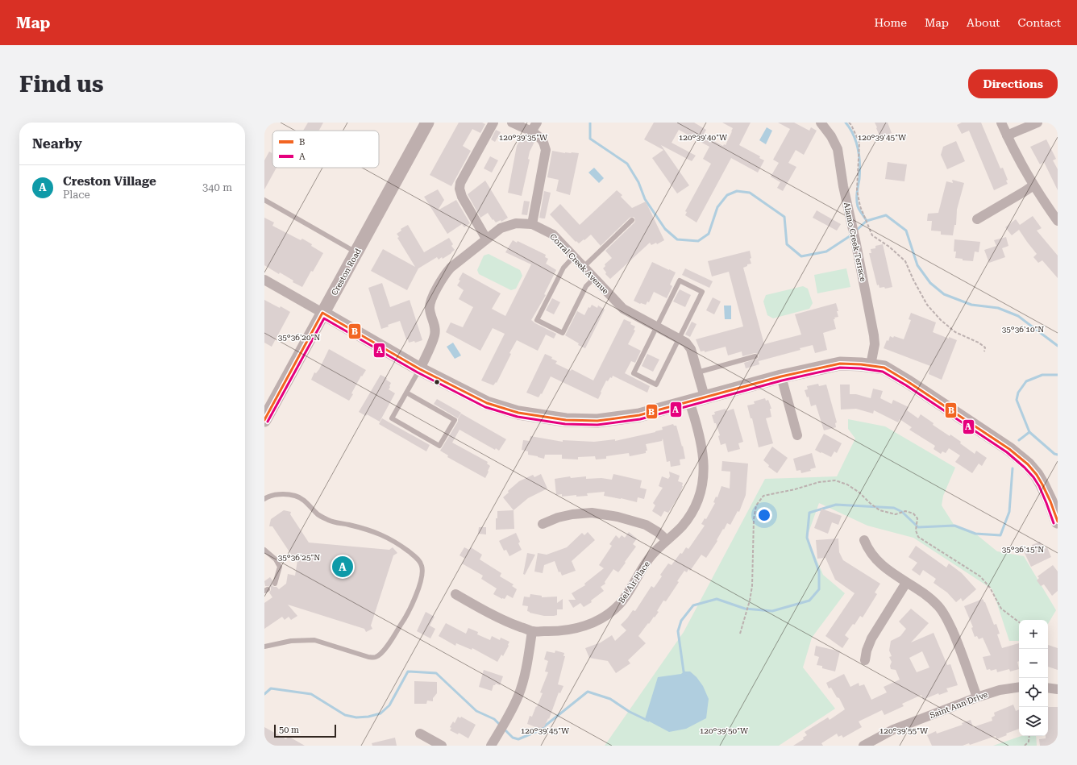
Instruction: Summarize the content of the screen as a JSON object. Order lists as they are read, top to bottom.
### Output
{
  "streets": {
    "street": [
      "Alamo Creek Terrace",
      "Corral Creek Avenue",
      "Creston Road",
      "Bel Air Place",
      "Saint Ann Drive"
    ]
  },
  "lines": ["transit line B", "transit line A"],
  "legend": ["B", "A"],
  "scale_bar": "50 m",
  "page": {
    "header": "Map",
    "nav": [
      "Home",
      "Map",
      "About",
      "Contact"
    ],
    "buttons": "Directions",
    "title": "Find us",
    "heading": "Nearby",
    "list": [
      {
        "mark": "A",
        "name": "Creston Village",
        "note": "Place",
        "value": "340 m"
      }
    ],
    "pins": "A",
    "map_buttons": ["+", "−"],
    "scale": "50 m"
  },
  "coordinates": [
    "120°39'35\"W",
    "120°39'40\"W",
    "120°39'45\"W",
    "35°36'10\"N",
    "35°36'20\"N",
    "35°36'15\"N",
    "35°36'25\"N",
    "120°39'50\"W",
    "120°39'55\"W"
  ]
}
